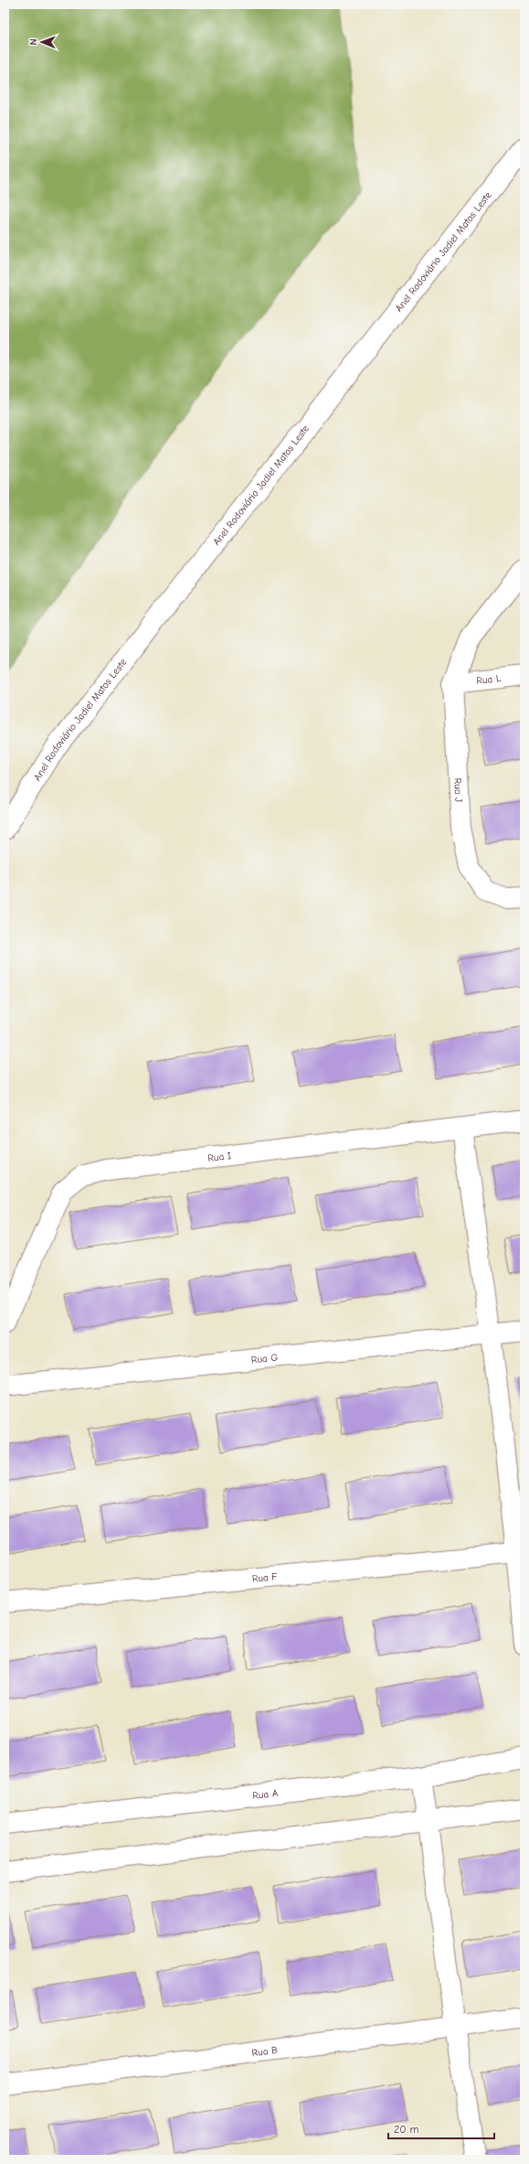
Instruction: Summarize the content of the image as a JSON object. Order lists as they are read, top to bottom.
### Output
{
  "streets": {
    "main road": [
      "Anel Rodoviário Jadiel Matos Leste",
      "Rua L",
      "Rua J",
      "Rua I",
      "Rua G",
      "Rua F",
      "Rua A",
      "Rua B"
    ]
  },
  "crossings": [
    ["Rua L", "Rua J"]
  ],
  "scale_bar": "20 m",
  "north": "left"
}
